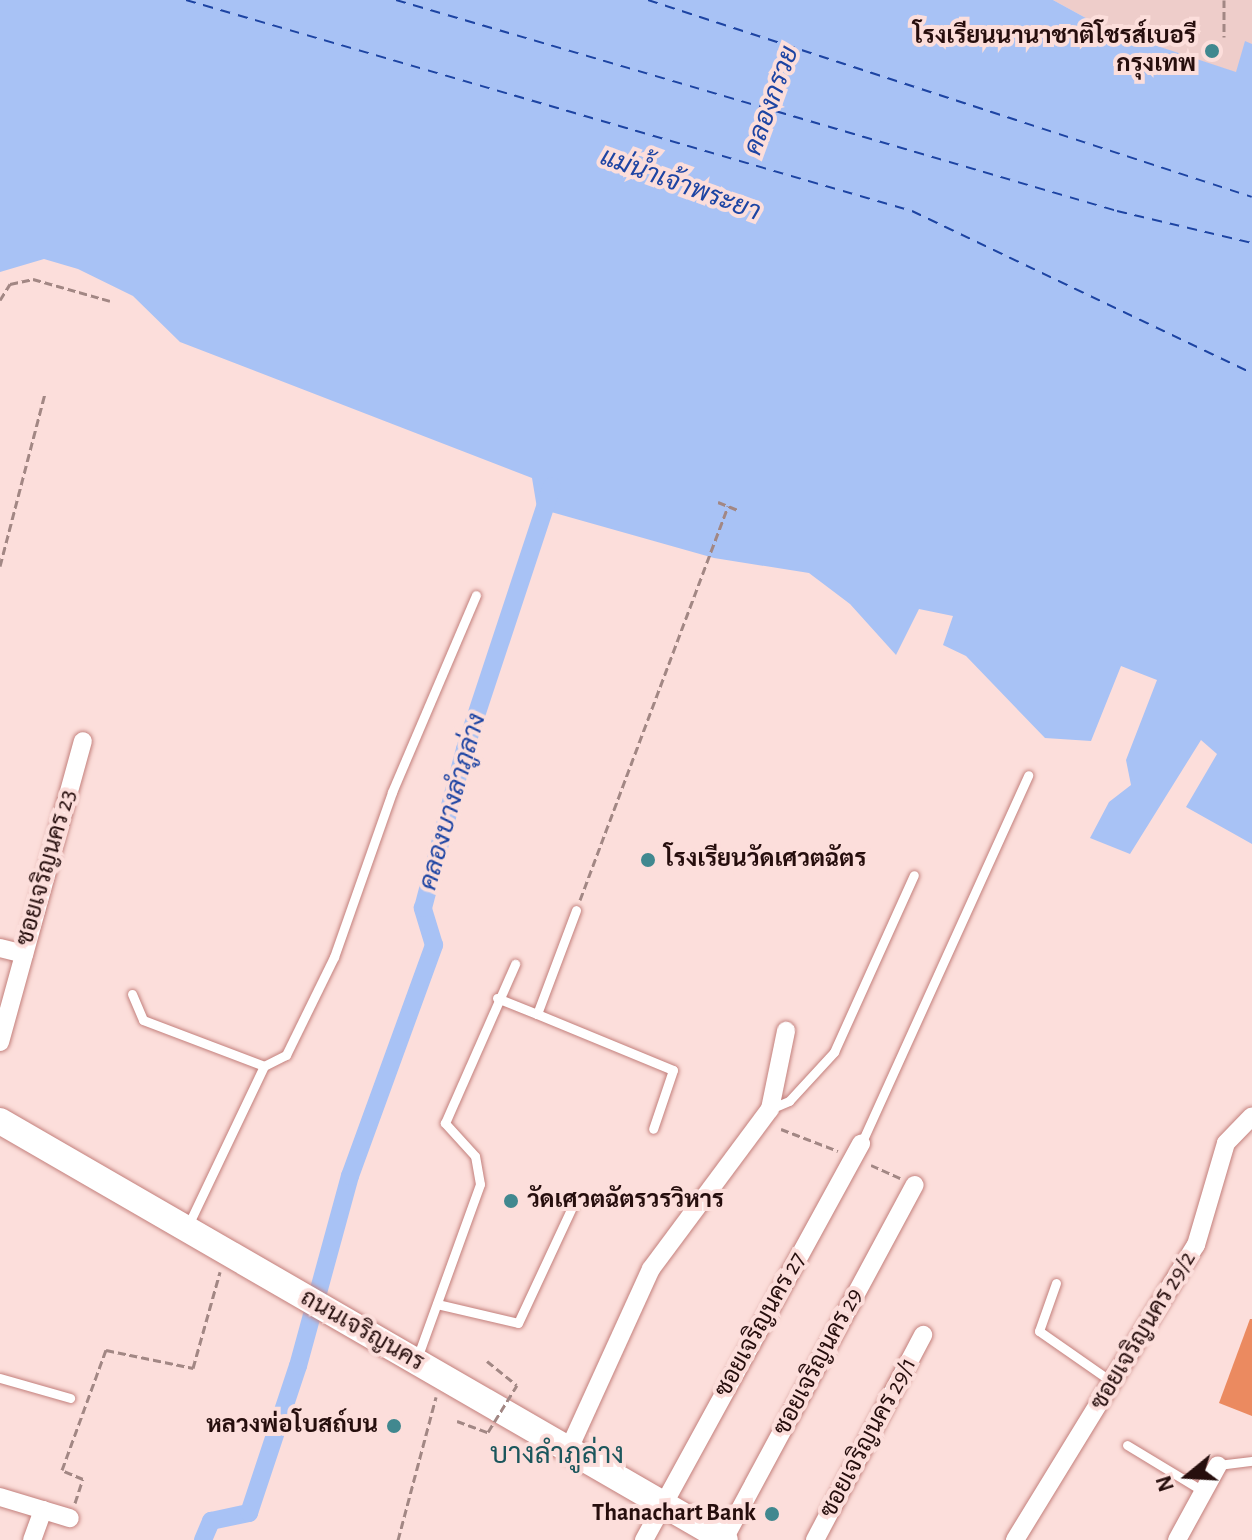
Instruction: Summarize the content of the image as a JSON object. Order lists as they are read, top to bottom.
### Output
{
  "streets": {
    "main road": ["ถนนเจริญนคร"],
    "street": [
      "ซอยเจริญนคร 23",
      "ซอยเจริญนคร 27",
      "ซอยเจริญนคร 29/2",
      "ซอยเจริญนคร 29",
      "ซอยเจริญนคร 29/1"
    ]
  },
  "crossings": [
    ["ซอยเจริญนคร 27", "ถนนเจริญนคร"],
    ["ถนนเจริญนคร", "ซอยเจริญนคร 29"]
  ],
  "districts": ["บางลำภูล่าง"],
  "water": ["คลองกรวย", "แม่น้ำเจ้าพระยา", "คลองบางลำภูล่าง"],
  "places": [
    "โรงเรียนนานาชาติโชรส์เบอรี กรุงเทพ",
    "โรงเรียนวัดเศวตฉัตร",
    "วัดเศวตฉัตรวรวิหาร",
    "หลวงพ่อโบสถ์บน",
    "Thanachart Bank"
  ],
  "north": "left"
}
